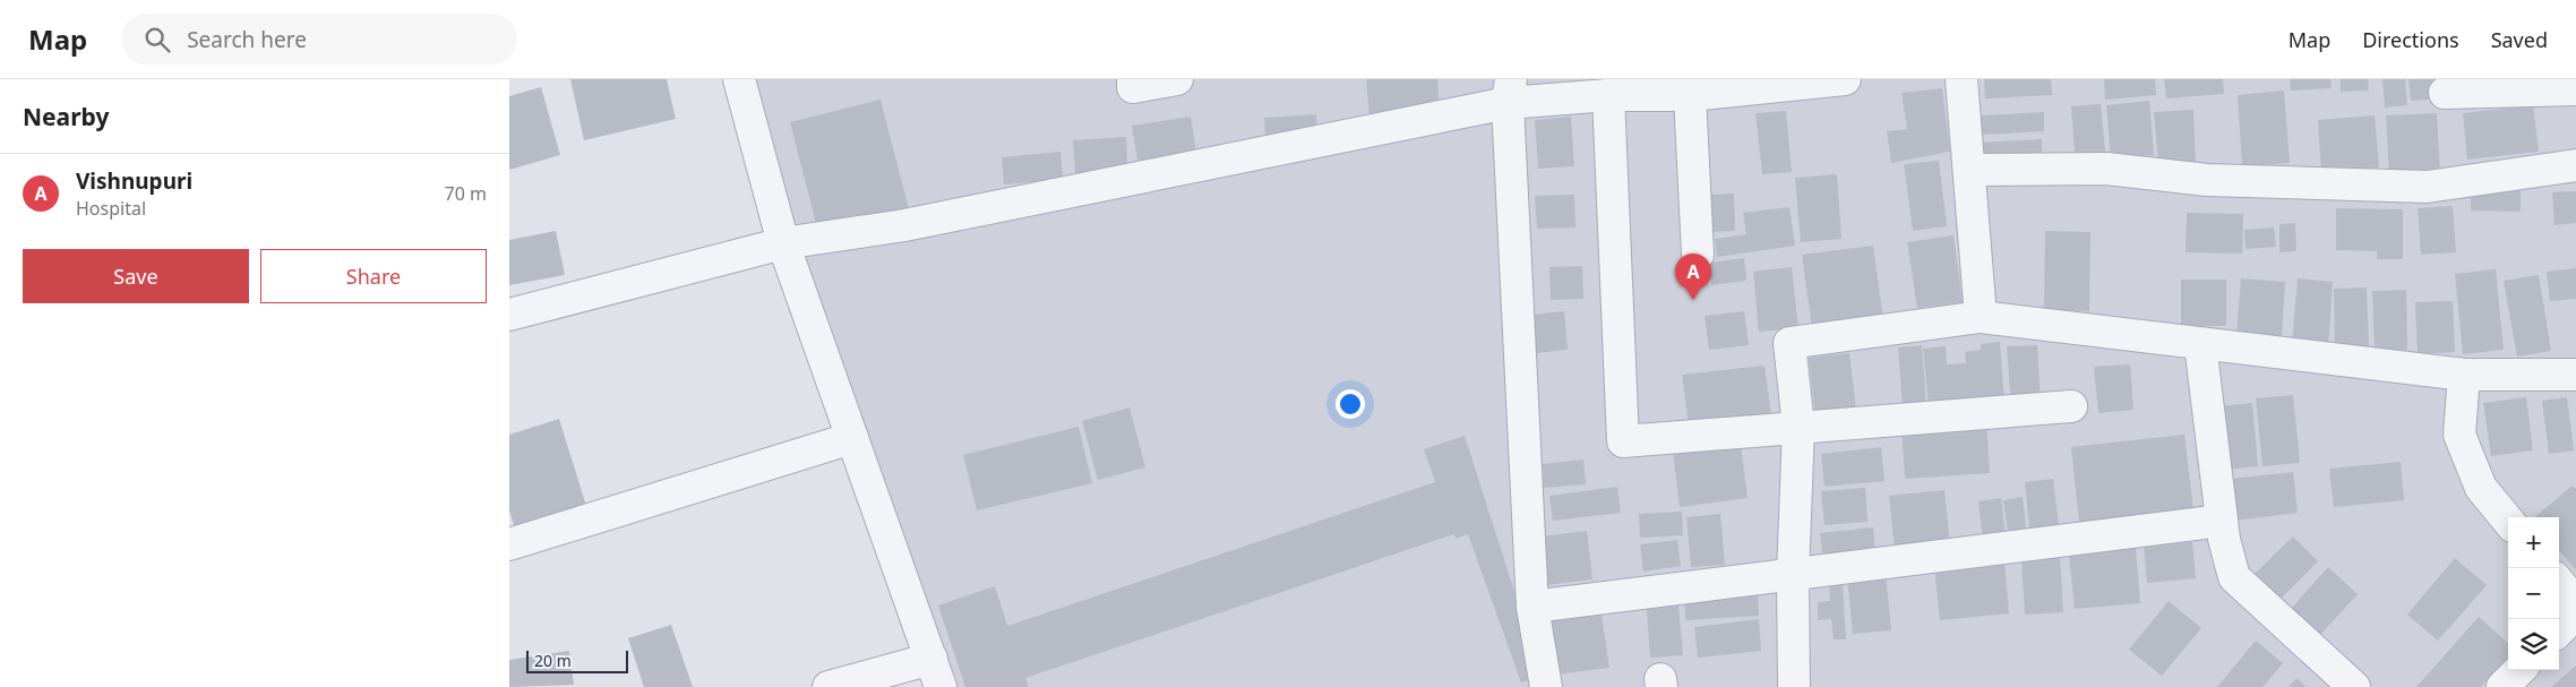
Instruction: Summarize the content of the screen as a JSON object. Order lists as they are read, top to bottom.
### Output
{
  "scale_bar": "20 m",
  "page": {
    "header": "Map",
    "search": "Search here",
    "nav": ["Map", "Directions", "Saved"],
    "heading": "Nearby",
    "list": [
      {
        "mark": "A",
        "name": "Vishnupuri",
        "note": "Hospital",
        "value": "70 m"
      }
    ],
    "buttons": ["Save", "Share"],
    "pins": "A",
    "map_buttons": ["+", "−"],
    "scale": "20 m"
  }
}
